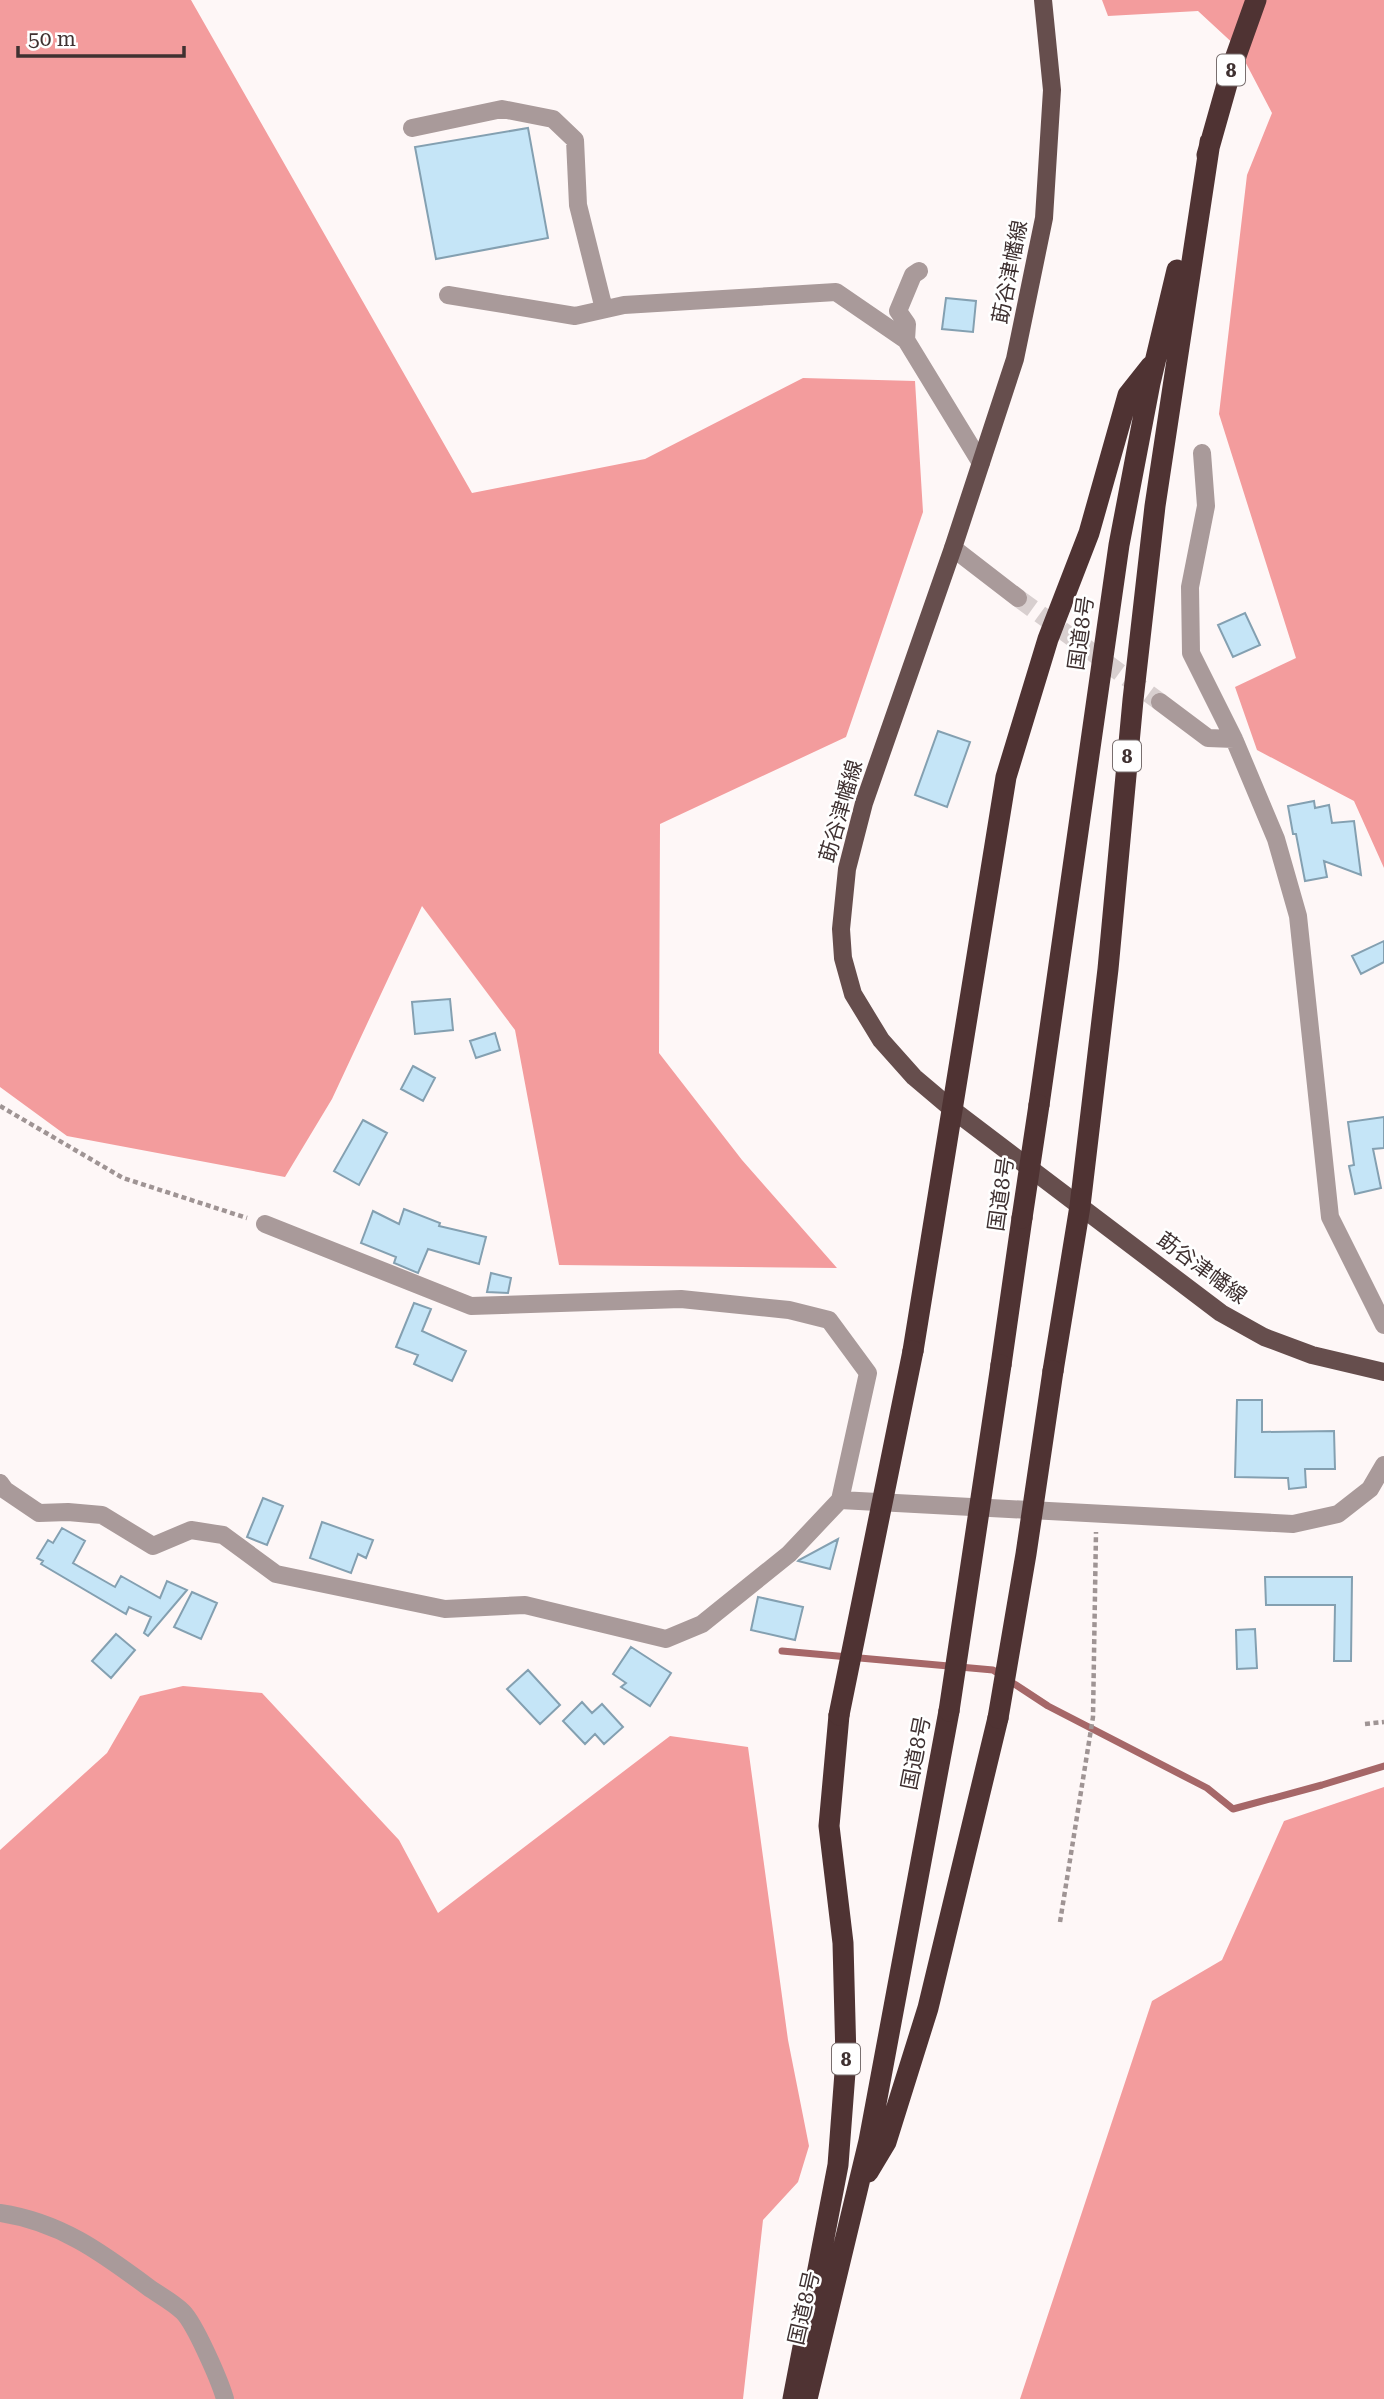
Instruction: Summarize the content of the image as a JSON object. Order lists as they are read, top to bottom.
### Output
{
  "streets": {
    "highway": ["8", "国道8号"],
    "main road": ["莇谷津幡線"]
  },
  "crossings": [
    ["8", "莇谷津幡線"],
    ["8", "国道8号"]
  ],
  "scale_bar": "50 m"
}
